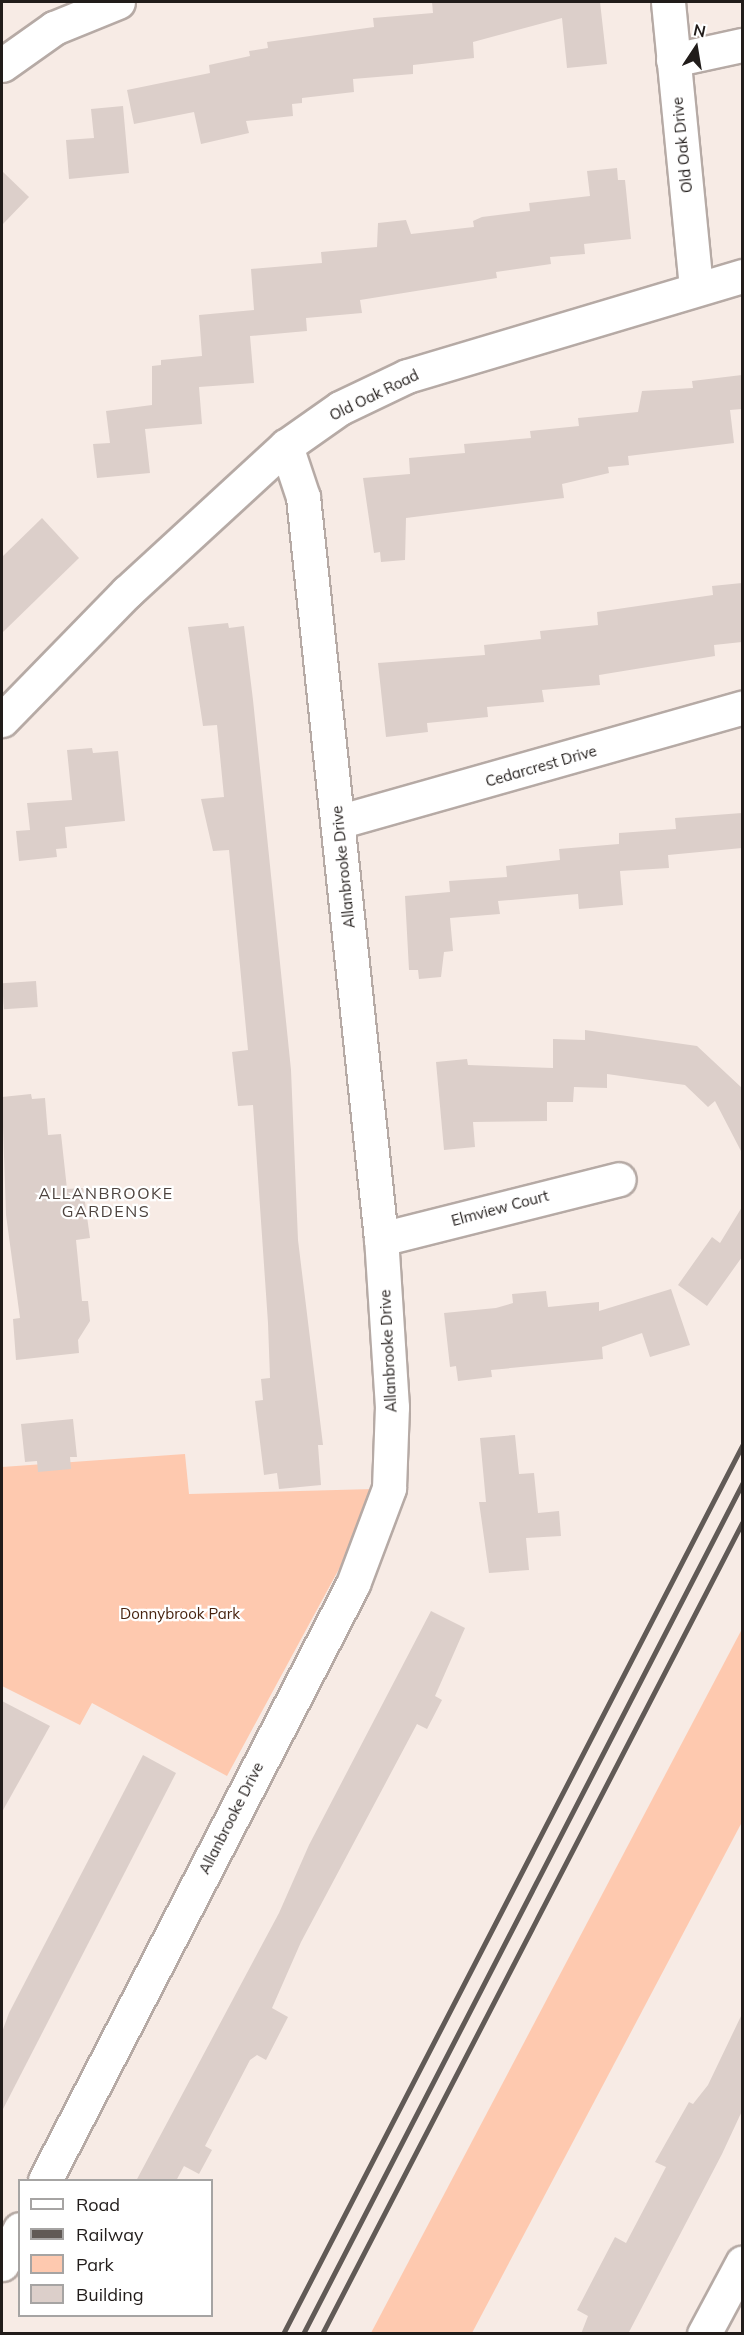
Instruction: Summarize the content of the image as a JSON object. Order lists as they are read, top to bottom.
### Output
{
  "streets": {
    "street": [
      "Old Oak Drive",
      "Old Oak Road",
      "Cedarcrest Drive",
      "Allanbrooke Drive",
      "Elmview Court"
    ]
  },
  "crossings": [
    ["Old Oak Drive", "Old Oak Road"],
    ["Old Oak Road", "Allanbrooke Drive"],
    ["Cedarcrest Drive", "Allanbrooke Drive"],
    ["Allanbrooke Drive", "Elmview Court"]
  ],
  "districts": ["ALLANBROOKE GARDENS"],
  "parks": ["Donnybrook Park"],
  "legend": [
    "Road",
    "Railway",
    "Park",
    "Building"
  ],
  "north": "top"
}
